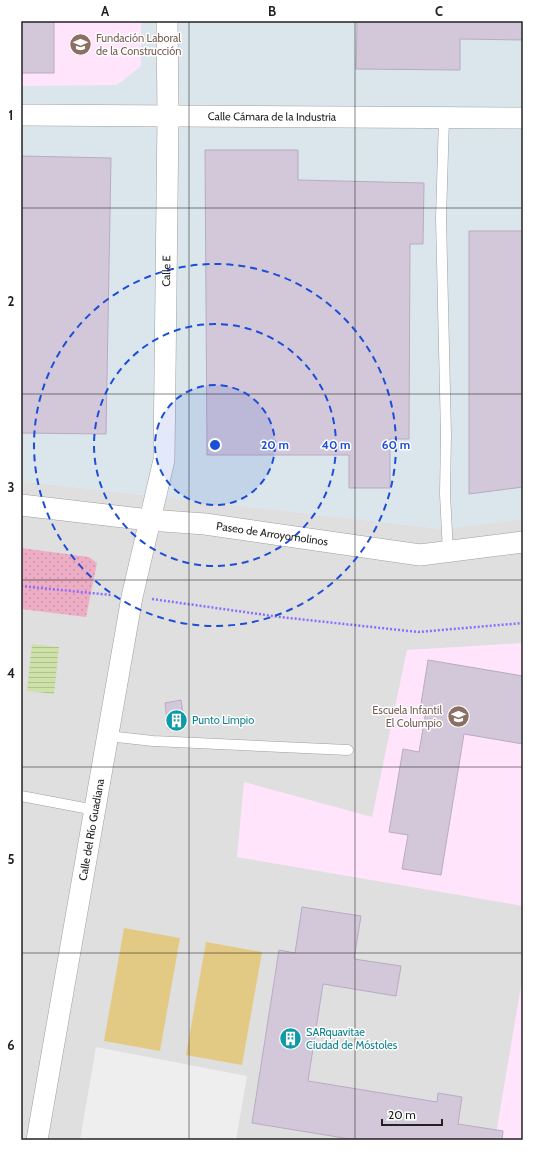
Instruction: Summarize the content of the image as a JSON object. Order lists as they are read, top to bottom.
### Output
{
  "streets": {
    "street": [
      "Calle Cámara de la Industria",
      "Calle E",
      "Paseo de Arroyomolinos",
      "Calle del Río Guadiana"
    ]
  },
  "crossings": [
    ["Calle Cámara de la Industria", "Calle E"],
    ["Calle E", "Paseo de Arroyomolinos"],
    ["Calle E", "Calle del Río Guadiana"],
    ["Paseo de Arroyomolinos", "Calle del Río Guadiana"]
  ],
  "places": {
    "school or university": ["Fundación Laboral de la Construcción", "Escuela Infantil El Columpio"],
    "building": ["Punto Limpio", "SARquavitae Ciudad de Móstoles"]
  },
  "scale_bar": "20 m",
  "grid": {
    "columns": ["A", "B", "C"],
    "rows": [
      "1",
      "2",
      "3",
      "4",
      "5",
      "6"
    ]
  },
  "rings": ["20 m", "40 m", "60 m"]
}
